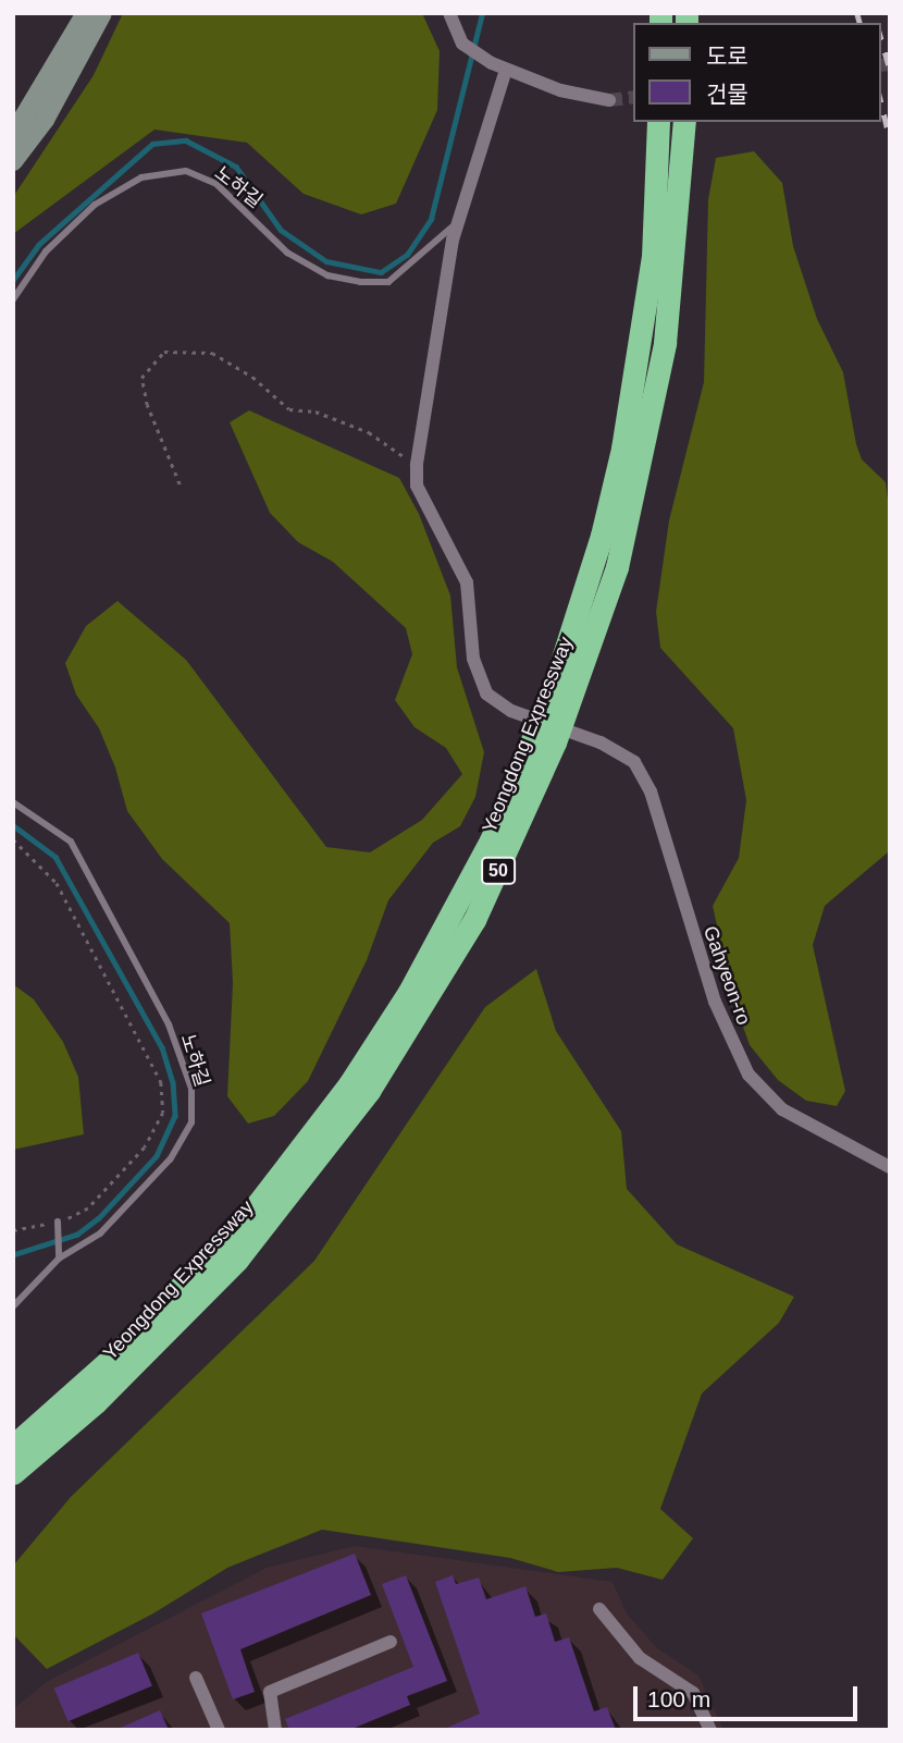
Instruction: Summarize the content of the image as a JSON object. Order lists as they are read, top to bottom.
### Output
{
  "streets": {
    "highway": ["Yeongdong Expressway", "50"],
    "street": ["Gahyeon-ro"],
    "lane": ["노하길"]
  },
  "legend": ["도로", "건물"],
  "scale_bar": "100 m"
}
